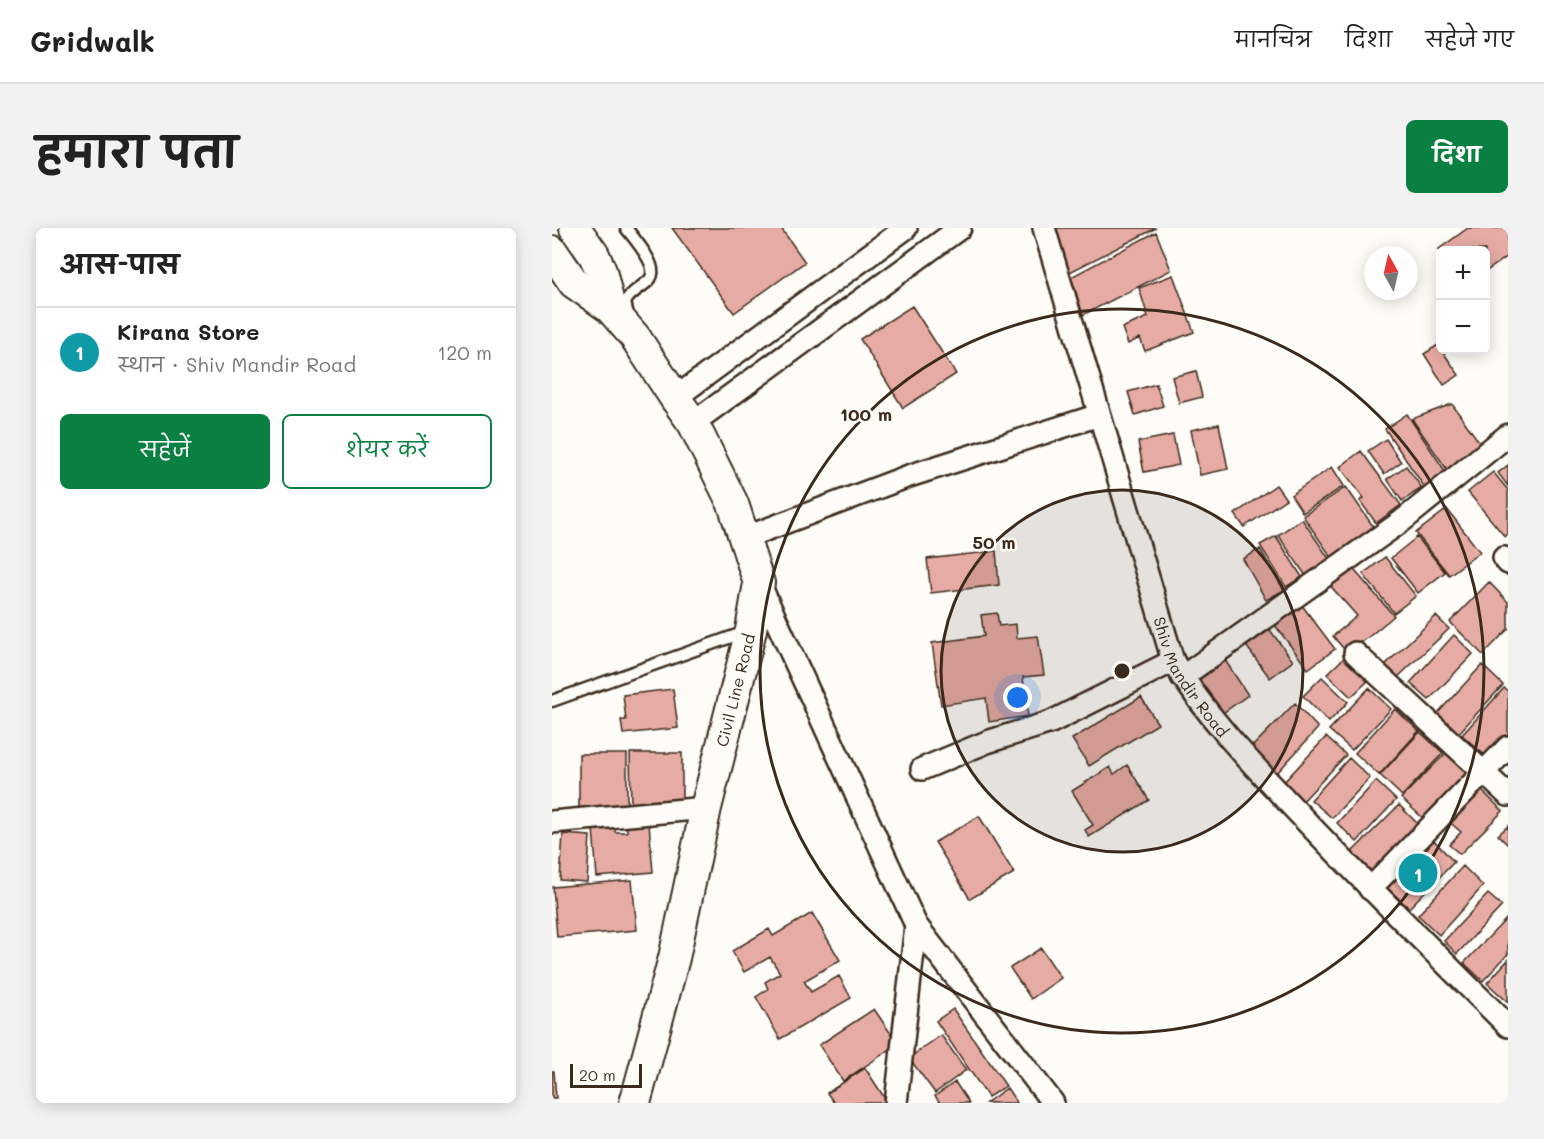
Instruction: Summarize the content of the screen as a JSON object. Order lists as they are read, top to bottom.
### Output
{
  "streets": {
    "street": ["Shiv Mandir Road", "Civil Line Road"]
  },
  "scale_bar": "20 m",
  "north": "top",
  "page": {
    "header": "Gridwalk",
    "nav": ["मानचित्र", "दिशा", "सहेजे गए"],
    "title": "हमारा पता",
    "buttons": [
      "दिशा",
      ["सहेजें", "शेयर करें"]
    ],
    "heading": "आस-पास",
    "map_buttons": ["+", "−"],
    "list": [
      {
        "mark": "1",
        "name": "Kirana Store",
        "note": "स्थान · Shiv Mandir Road",
        "value": "120 m"
      }
    ],
    "pins": "1",
    "scale": "20 m"
  },
  "rings": ["100 m", "50 m"]
}
